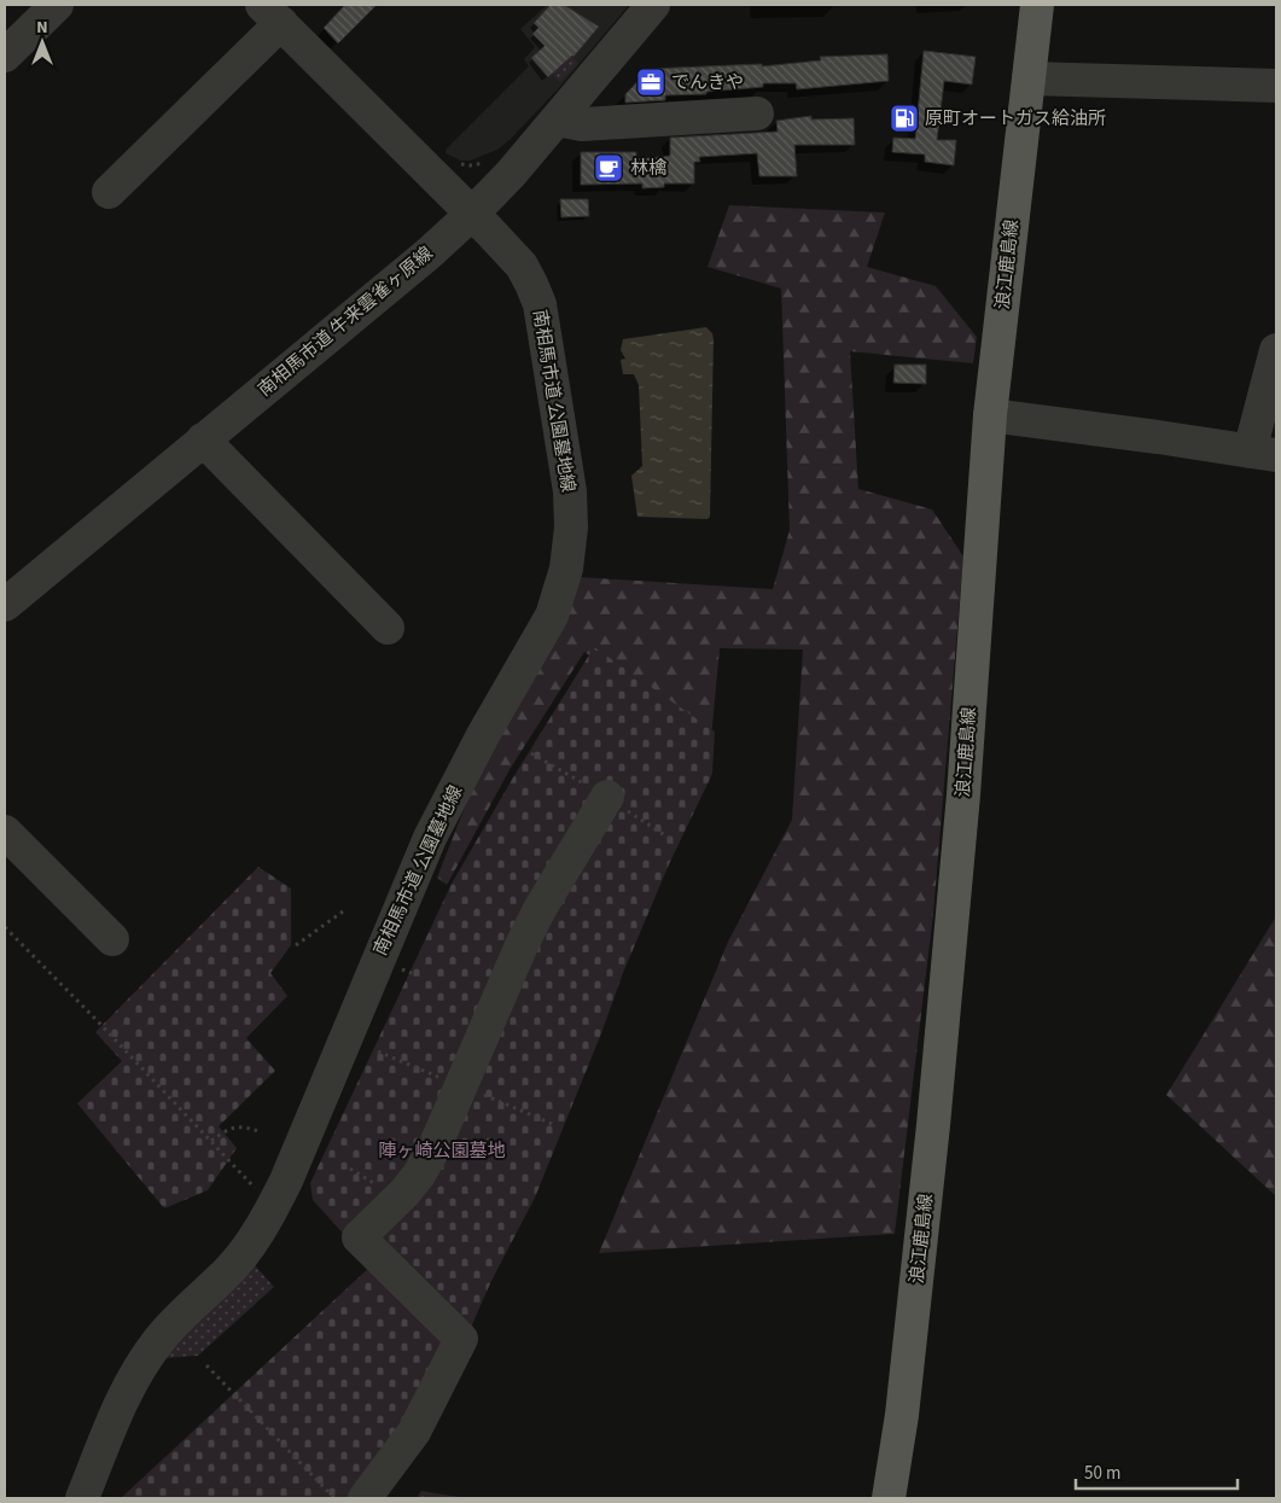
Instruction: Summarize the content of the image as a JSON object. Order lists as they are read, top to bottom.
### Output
{
  "streets": {
    "main road": ["浪江鹿島線"],
    "street": ["南相馬市道 牛来雲雀ヶ原線", "南相馬市道 公園墓地線"]
  },
  "crossings": [
    ["南相馬市道 牛来雲雀ヶ原線", "南相馬市道 公園墓地線"]
  ],
  "parks": ["陣ヶ崎公園墓地"],
  "places": {
    "office": ["でんきや"],
    "fuel station": ["原町オートガス給油所"],
    "cafe": ["林檎"]
  },
  "scale_bar": "50 m",
  "north": "top"
}
